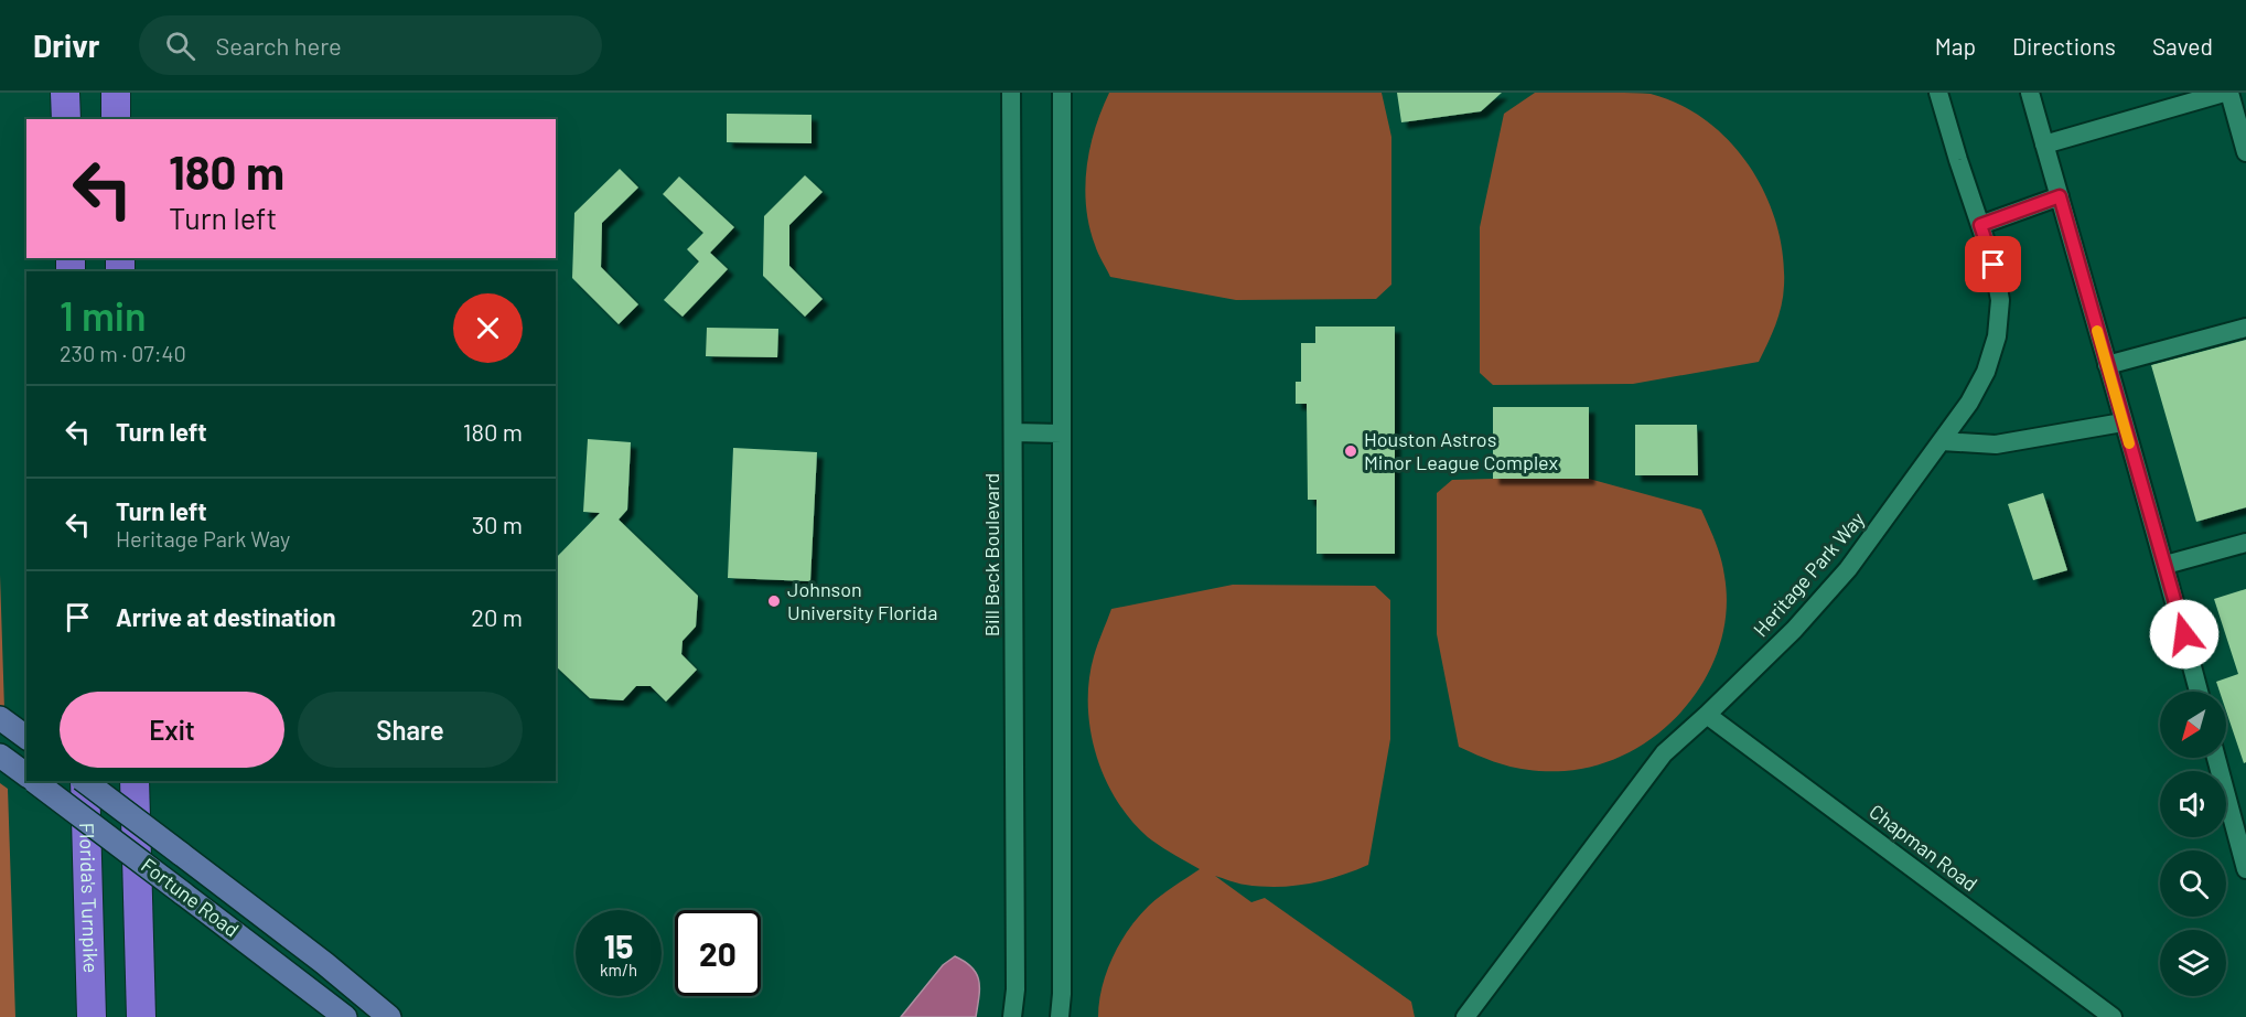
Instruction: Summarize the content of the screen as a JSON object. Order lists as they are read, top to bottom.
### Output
{
  "streets": {
    "highway": ["Florida's Turnpike"],
    "main road": ["Fortune Road"],
    "street": ["Bill Beck Boulevard", "Heritage Park Way", "Chapman Road"]
  },
  "crossings": [
    ["Heritage Park Way", "Chapman Road"]
  ],
  "places": ["Houston Astros Minor League Complex", "Johnson University Florida"],
  "north": "bottom left",
  "page": {
    "header": "Drivr",
    "search": "Search here",
    "nav": ["Map", "Directions", "Saved"],
    "turn": ["180 m", "Turn left"],
    "heading": ["1 min", "230 m · 07:40"],
    "list": [
      {
        "name": "Turn left",
        "value": "180 m"
      },
      {
        "name": "Turn left",
        "note": "Heritage Park Way",
        "value": "30 m"
      },
      {
        "name": "Arrive at destination",
        "value": "20 m"
      }
    ],
    "buttons": ["Exit", "Share"],
    "speed": "15 km/h",
    "limit": "20"
  }
}
